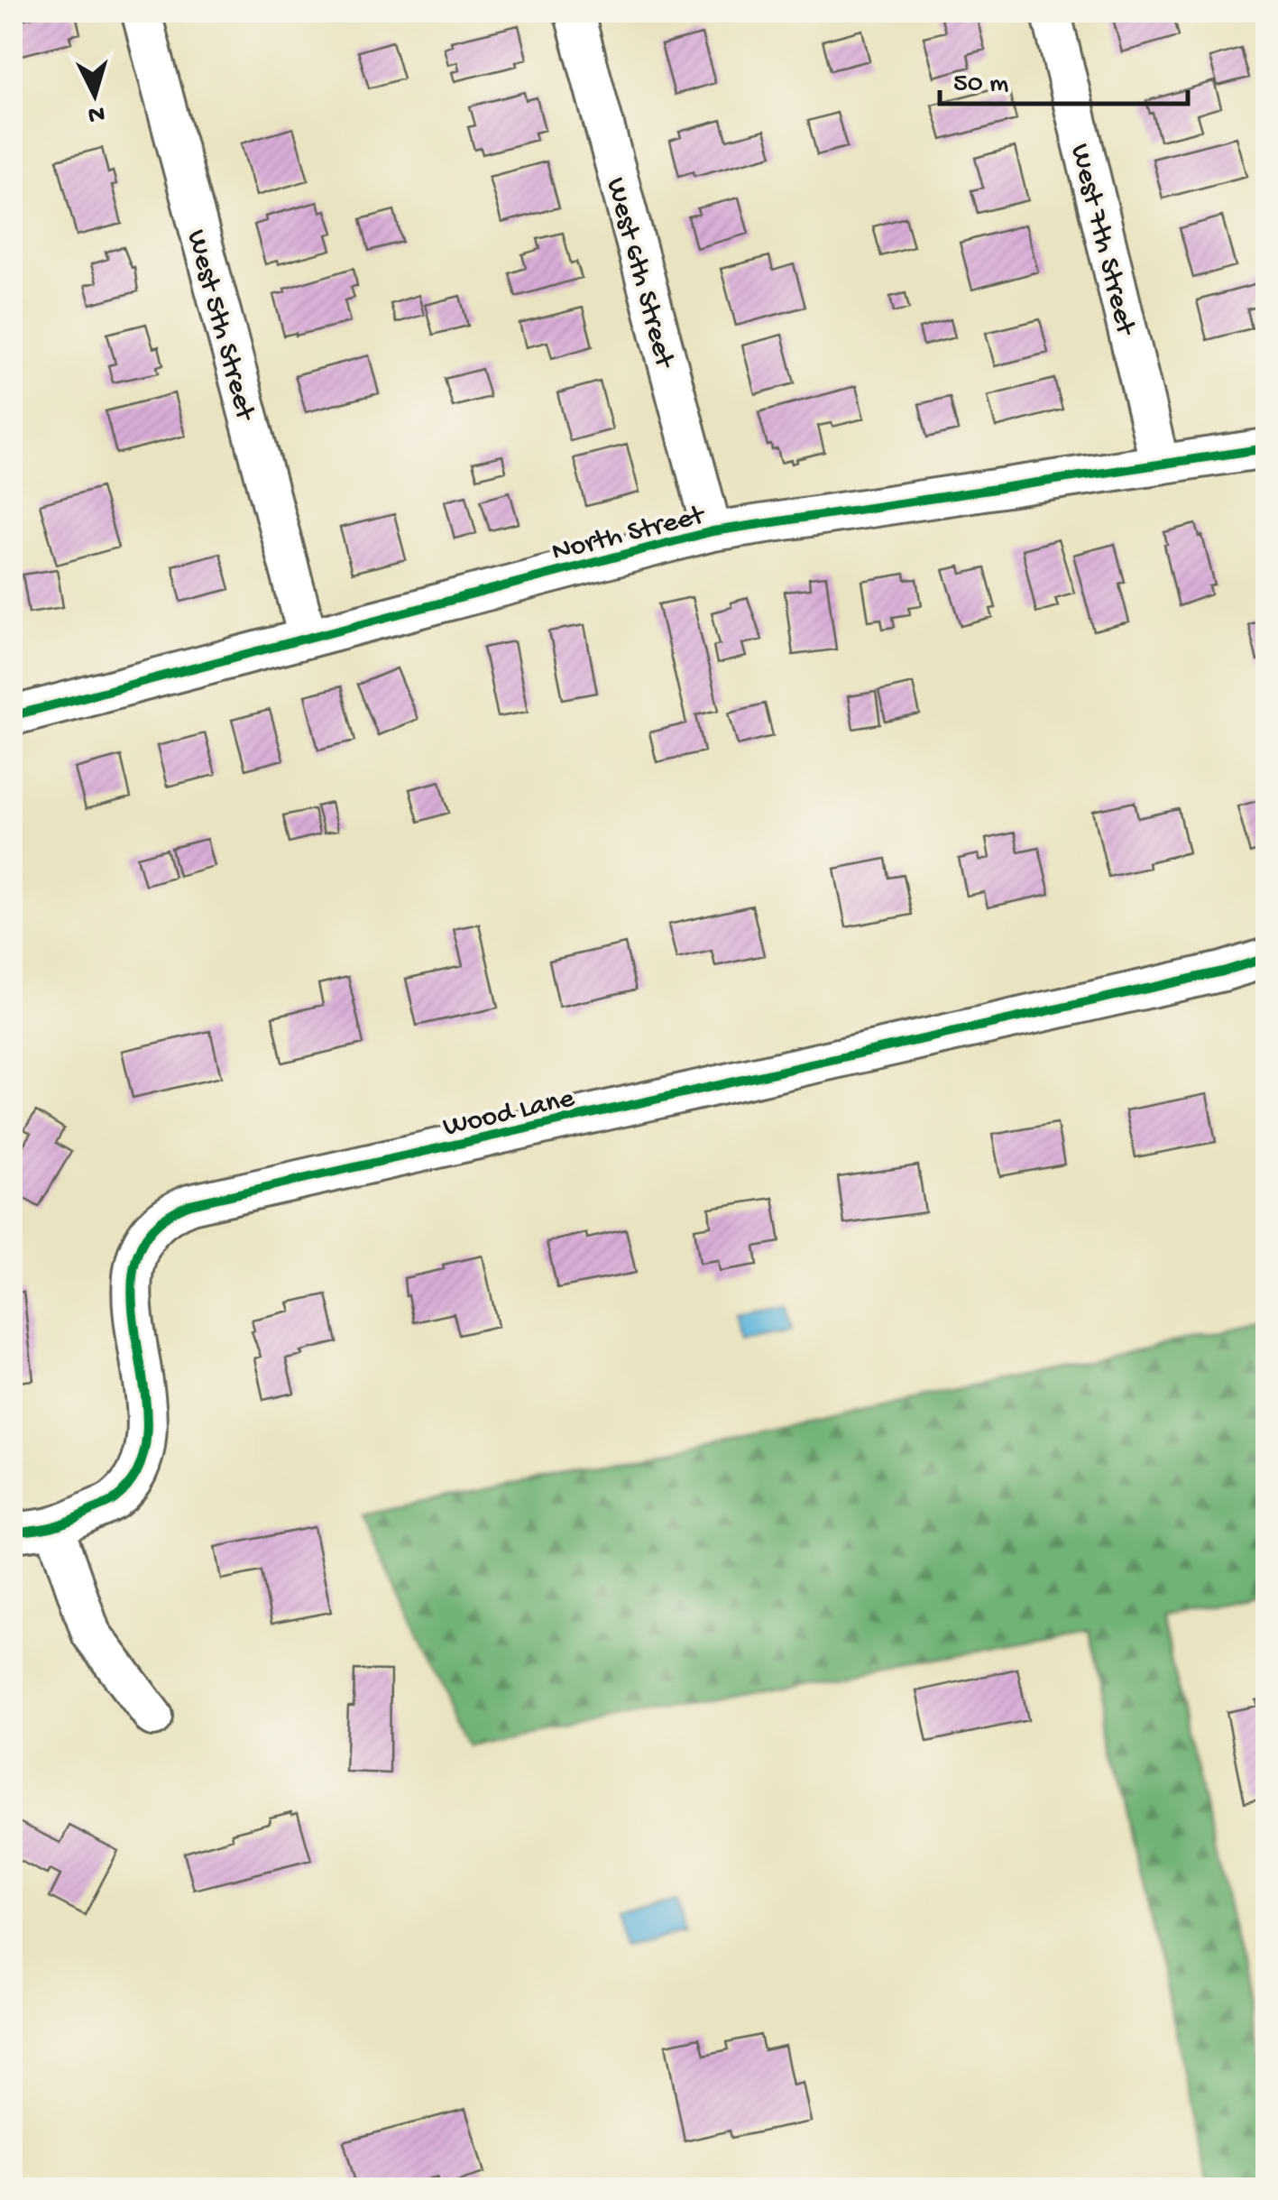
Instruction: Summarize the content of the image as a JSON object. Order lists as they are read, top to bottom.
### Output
{
  "streets": {
    "street": [
      "West 7th Street",
      "West 6th Street",
      "West 5th Street",
      "North Street",
      "Wood Lane"
    ]
  },
  "crossings": [
    ["West 7th Street", "North Street"],
    ["West 6th Street", "North Street"],
    ["West 5th Street", "North Street"]
  ],
  "scale_bar": "50 m",
  "north": "bottom"
}
